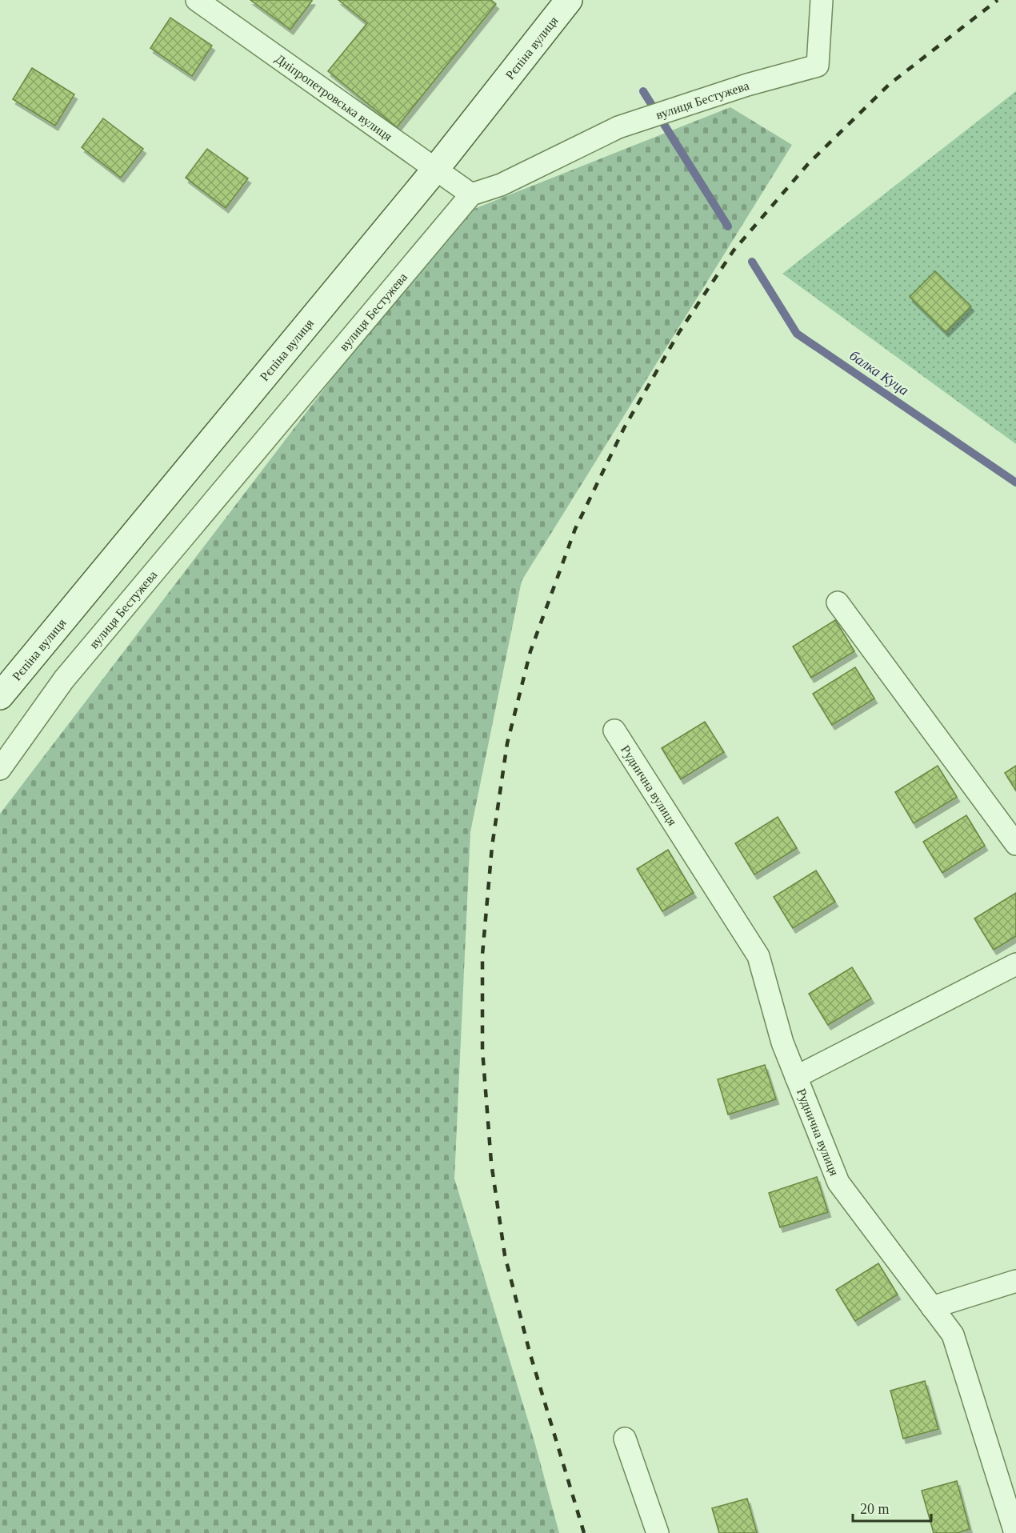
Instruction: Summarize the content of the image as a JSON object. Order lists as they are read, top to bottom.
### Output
{
  "streets": {
    "street": [
      "Рєпіна вулиця",
      "Дніпропетровська вулиця",
      "вулиця Бестужева",
      "Руднична вулиця"
    ]
  },
  "crossings": [
    ["Рєпіна вулиця", "Дніпропетровська вулиця"],
    ["Дніпропетровська вулиця", "вулиця Бестужева"]
  ],
  "water": ["балка Куца"],
  "scale_bar": "20 m"
}
